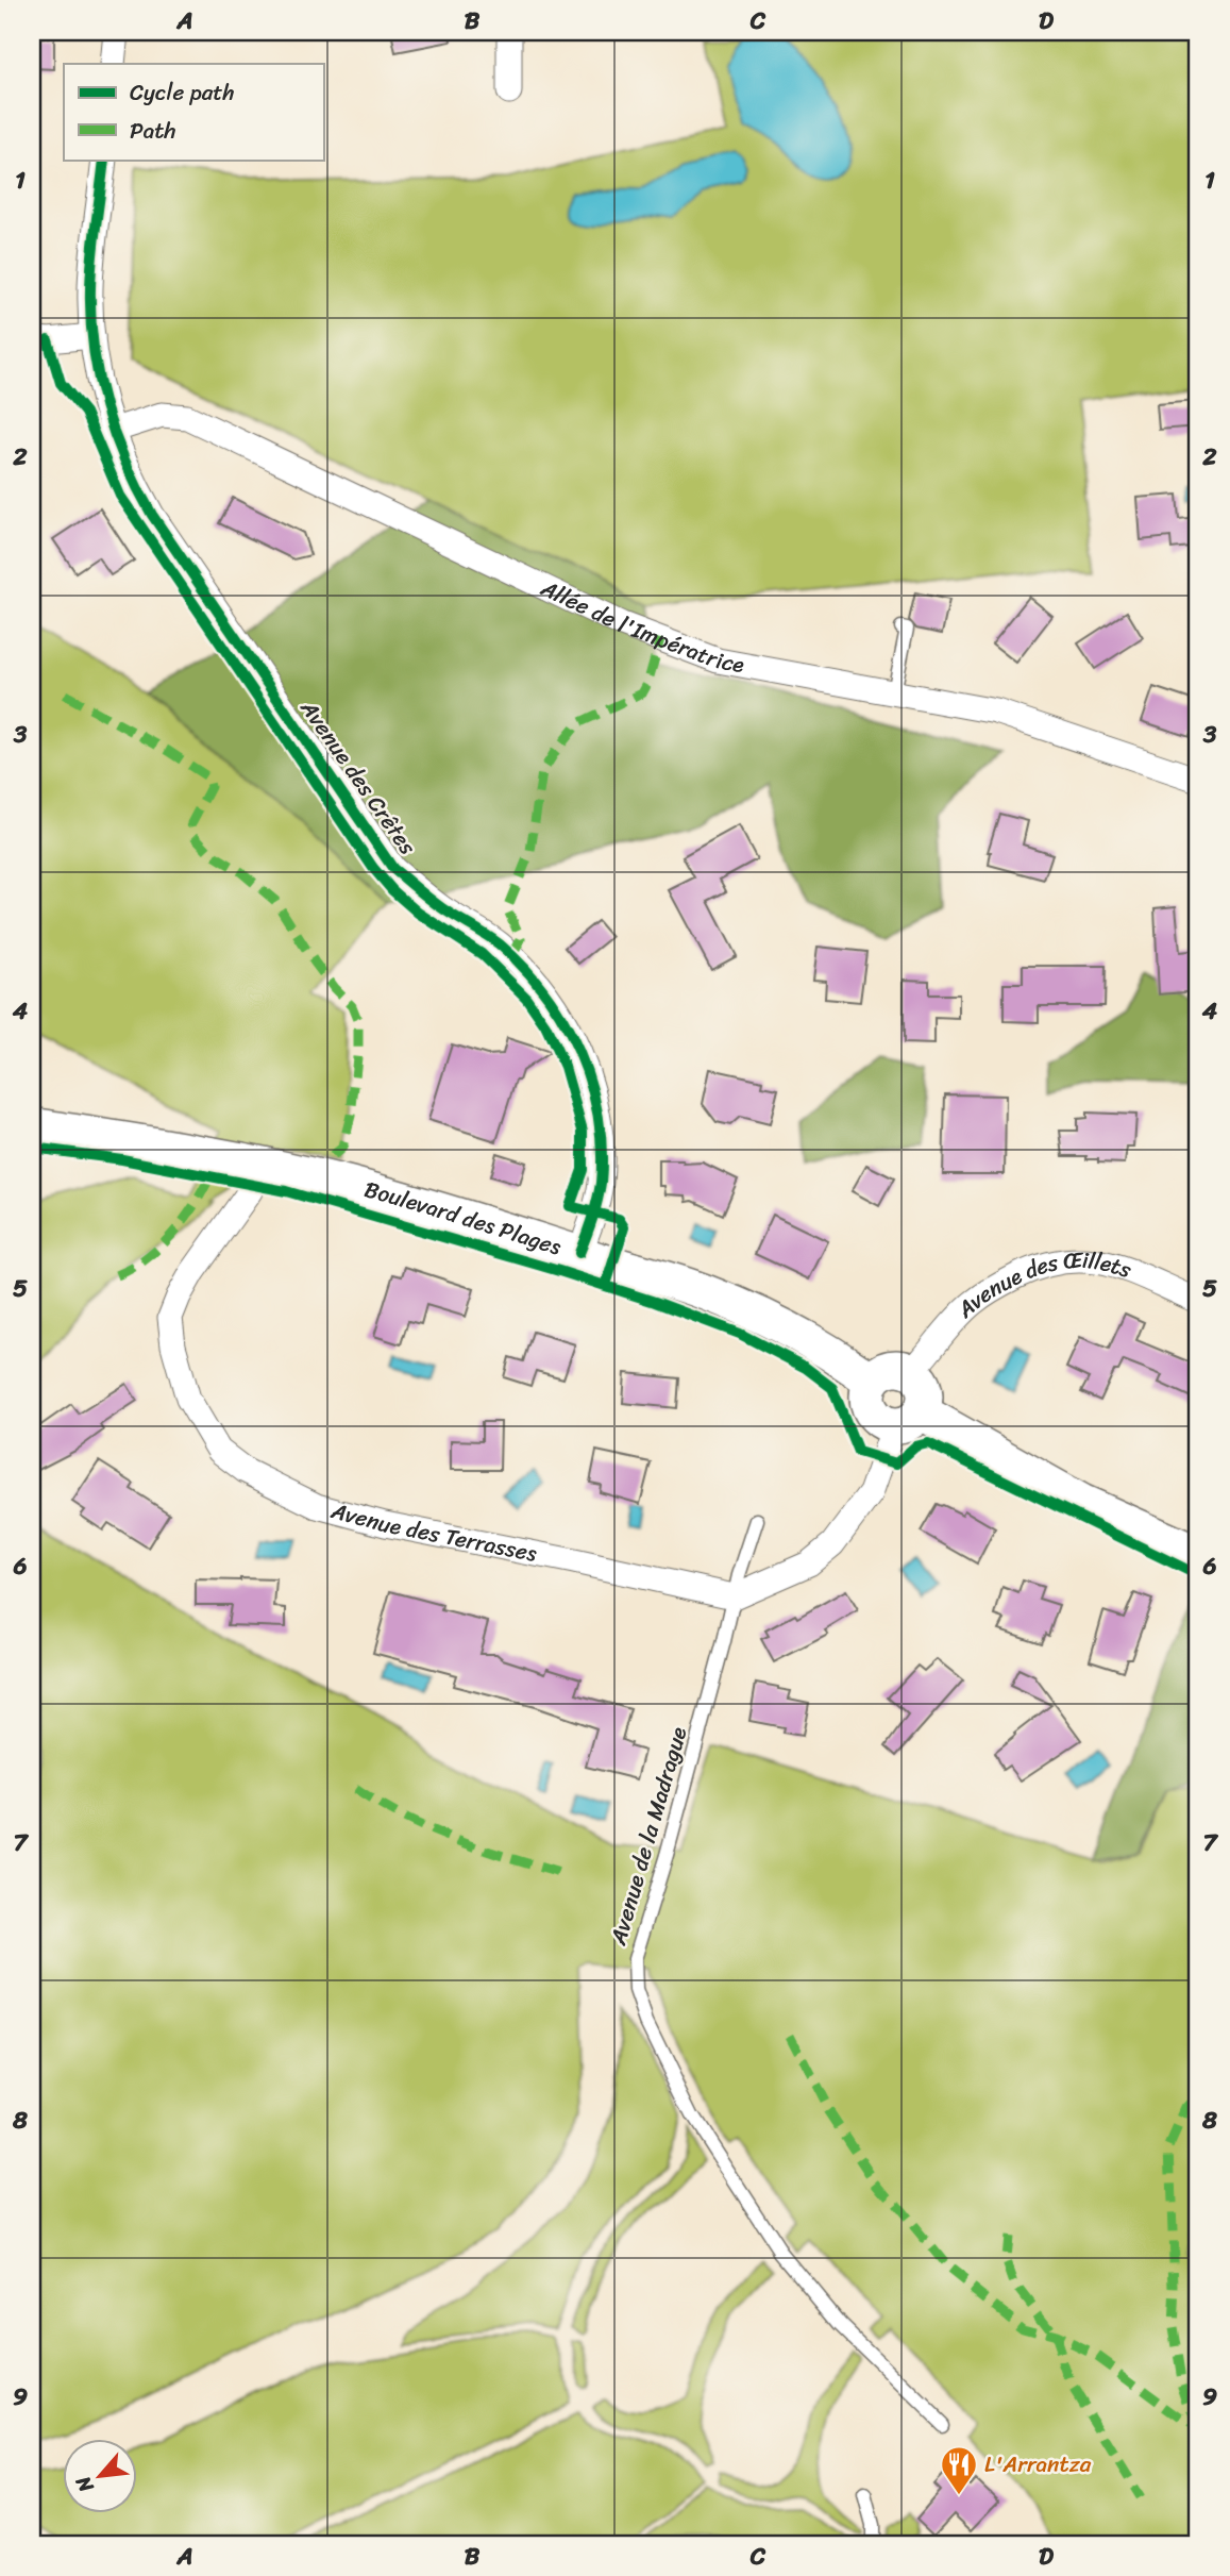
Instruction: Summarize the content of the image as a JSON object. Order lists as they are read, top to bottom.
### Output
{
  "streets": {
    "main road": ["Boulevard des Plages"],
    "street": [
      "Allée de l'Impératrice",
      "Avenue des Crêtes",
      "Avenue des Œillets",
      "Avenue des Terrasses"
    ],
    "lane": ["Avenue de la Madrague"]
  },
  "crossings": [
    ["Allée de l'Impératrice", "Avenue des Crêtes"],
    ["Avenue des Crêtes", "Boulevard des Plages"],
    ["Boulevard des Plages", "Avenue des Œillets"],
    ["Boulevard des Plages", "Avenue des Terrasses"],
    ["Avenue des Terrasses", "Avenue de la Madrague"]
  ],
  "places": {
    "restaurant": ["L'Arrantza"]
  },
  "legend": ["Cycle path", "Path"],
  "north": "bottom left",
  "grid": {
    "columns": [
      "A",
      "B",
      "C",
      "D"
    ],
    "rows": [
      "1",
      "2",
      "3",
      "4",
      "5",
      "6",
      "7",
      "8",
      "9"
    ]
  }
}
